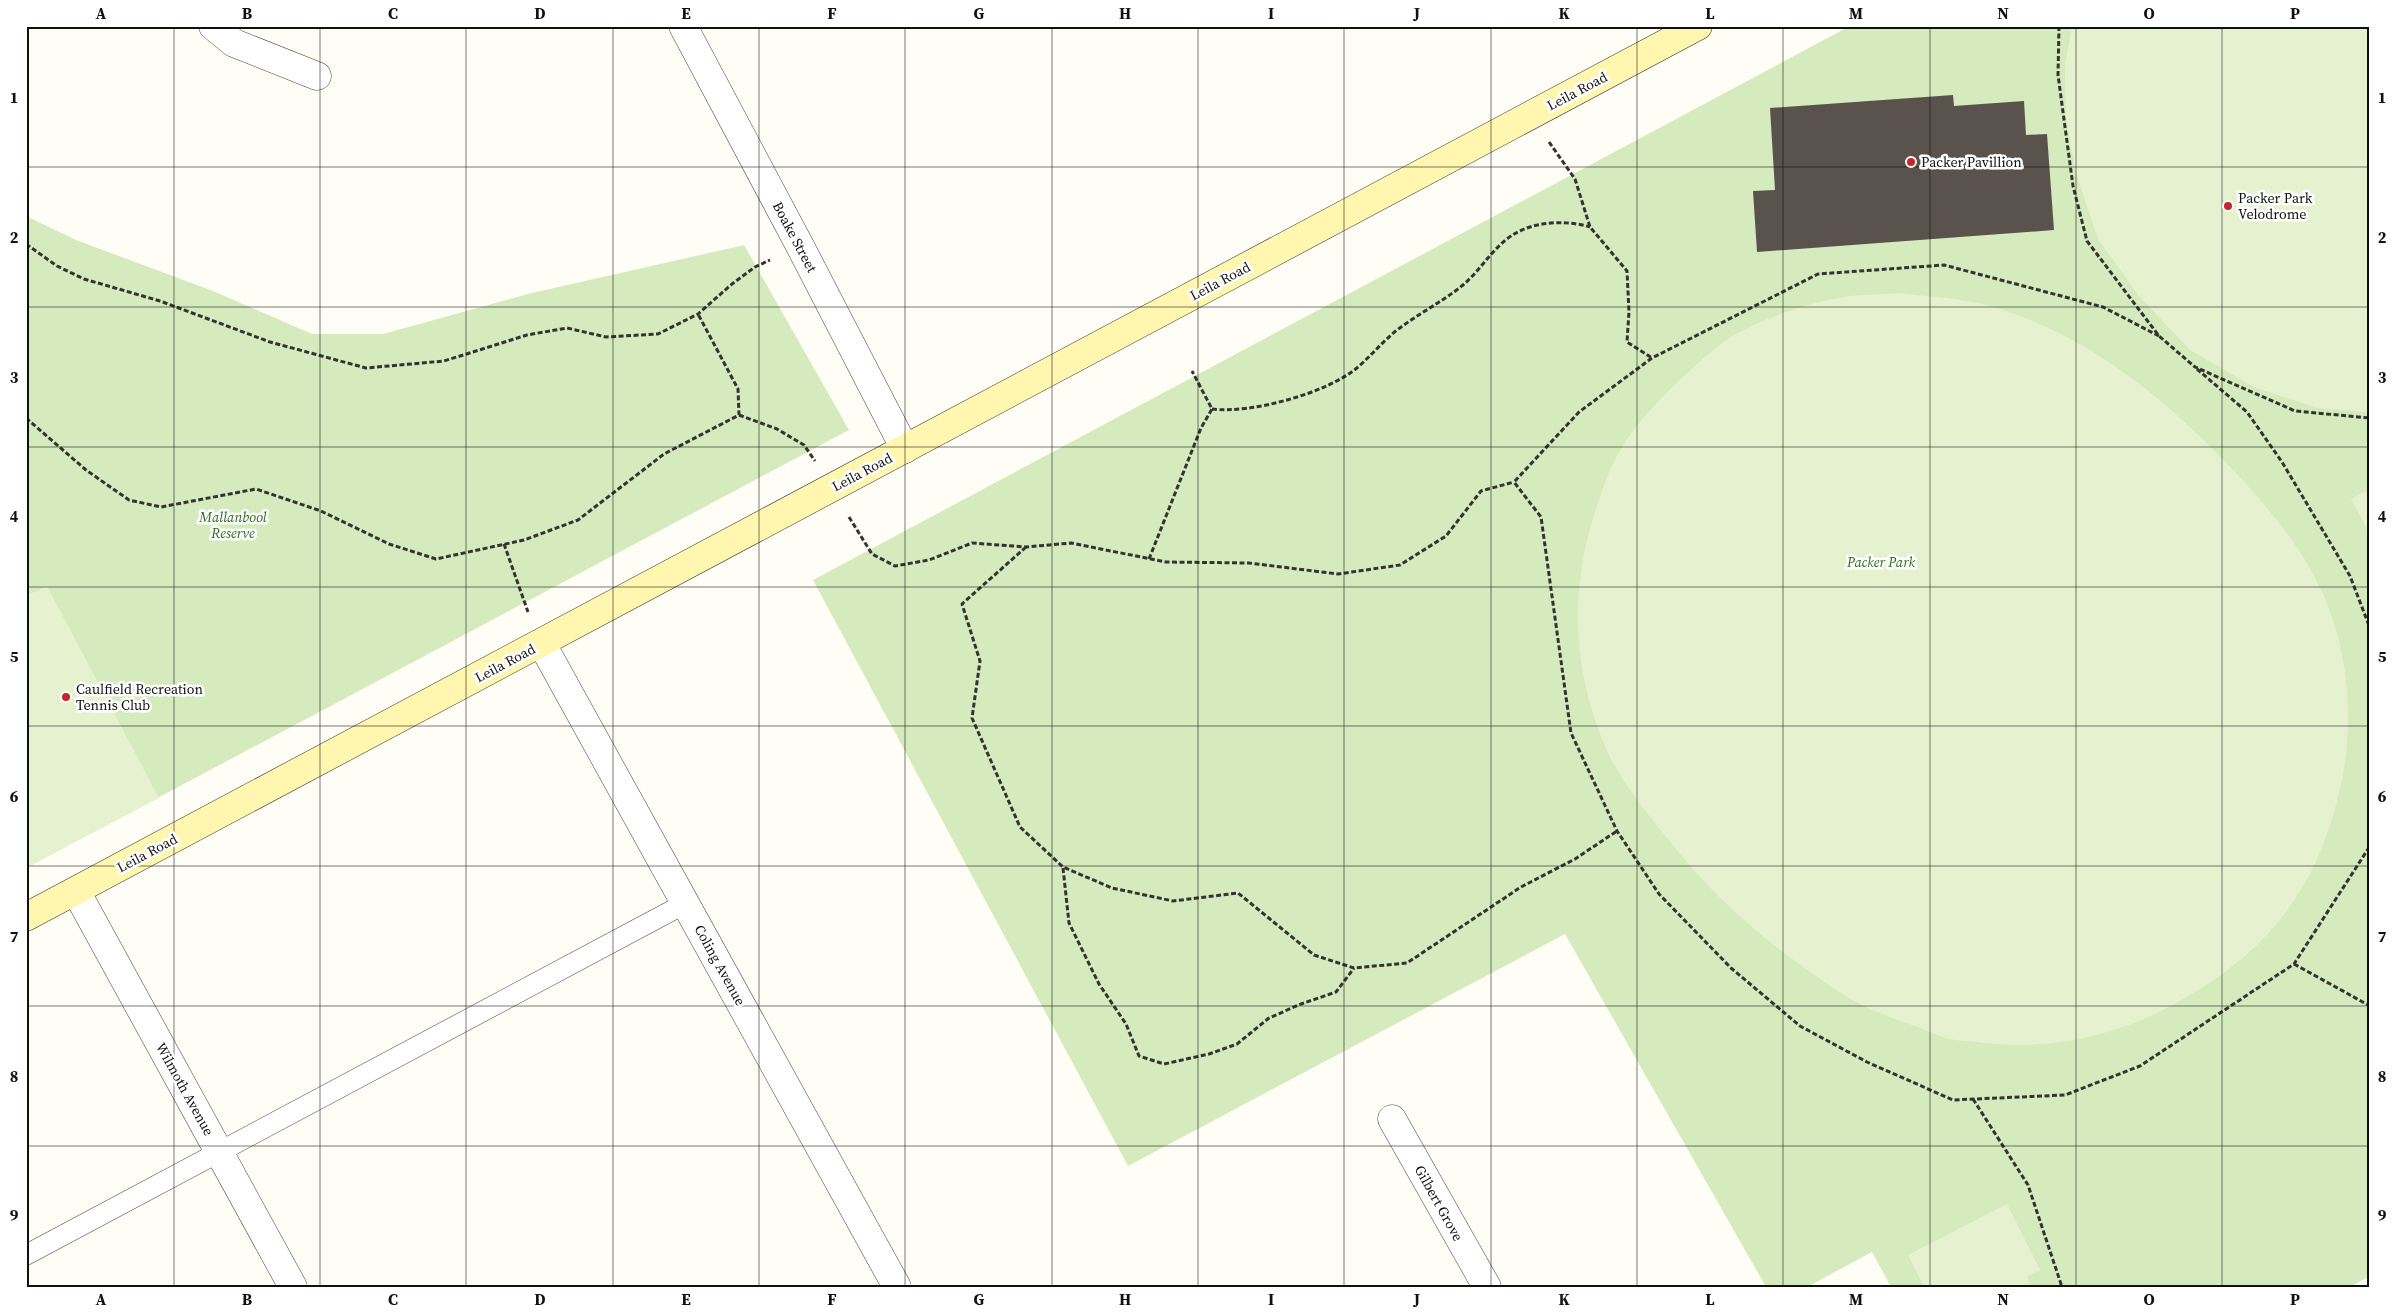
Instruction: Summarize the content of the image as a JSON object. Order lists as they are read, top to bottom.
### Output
{
  "streets": {
    "street": [
      "Leila Road",
      "Boake Street",
      "Coling Avenue",
      "Wilmoth Avenue",
      "Gilbert Grove"
    ]
  },
  "crossings": [
    ["Leila Road", "Boake Street"],
    ["Leila Road", "Coling Avenue"],
    ["Leila Road", "Wilmoth Avenue"]
  ],
  "parks": ["Mallanbool Reserve", "Packer Park"],
  "places": ["Packer Pavillion", "Packer Park Velodrome", "Caulfield Recreation Tennis Club"],
  "grid": {
    "columns": [
      "A",
      "B",
      "C",
      "D",
      "E",
      "F",
      "G",
      "H",
      "I",
      "J",
      "K",
      "L",
      "M",
      "N",
      "O",
      "P"
    ],
    "rows": [
      "1",
      "2",
      "3",
      "4",
      "5",
      "6",
      "7",
      "8",
      "9"
    ]
  }
}
